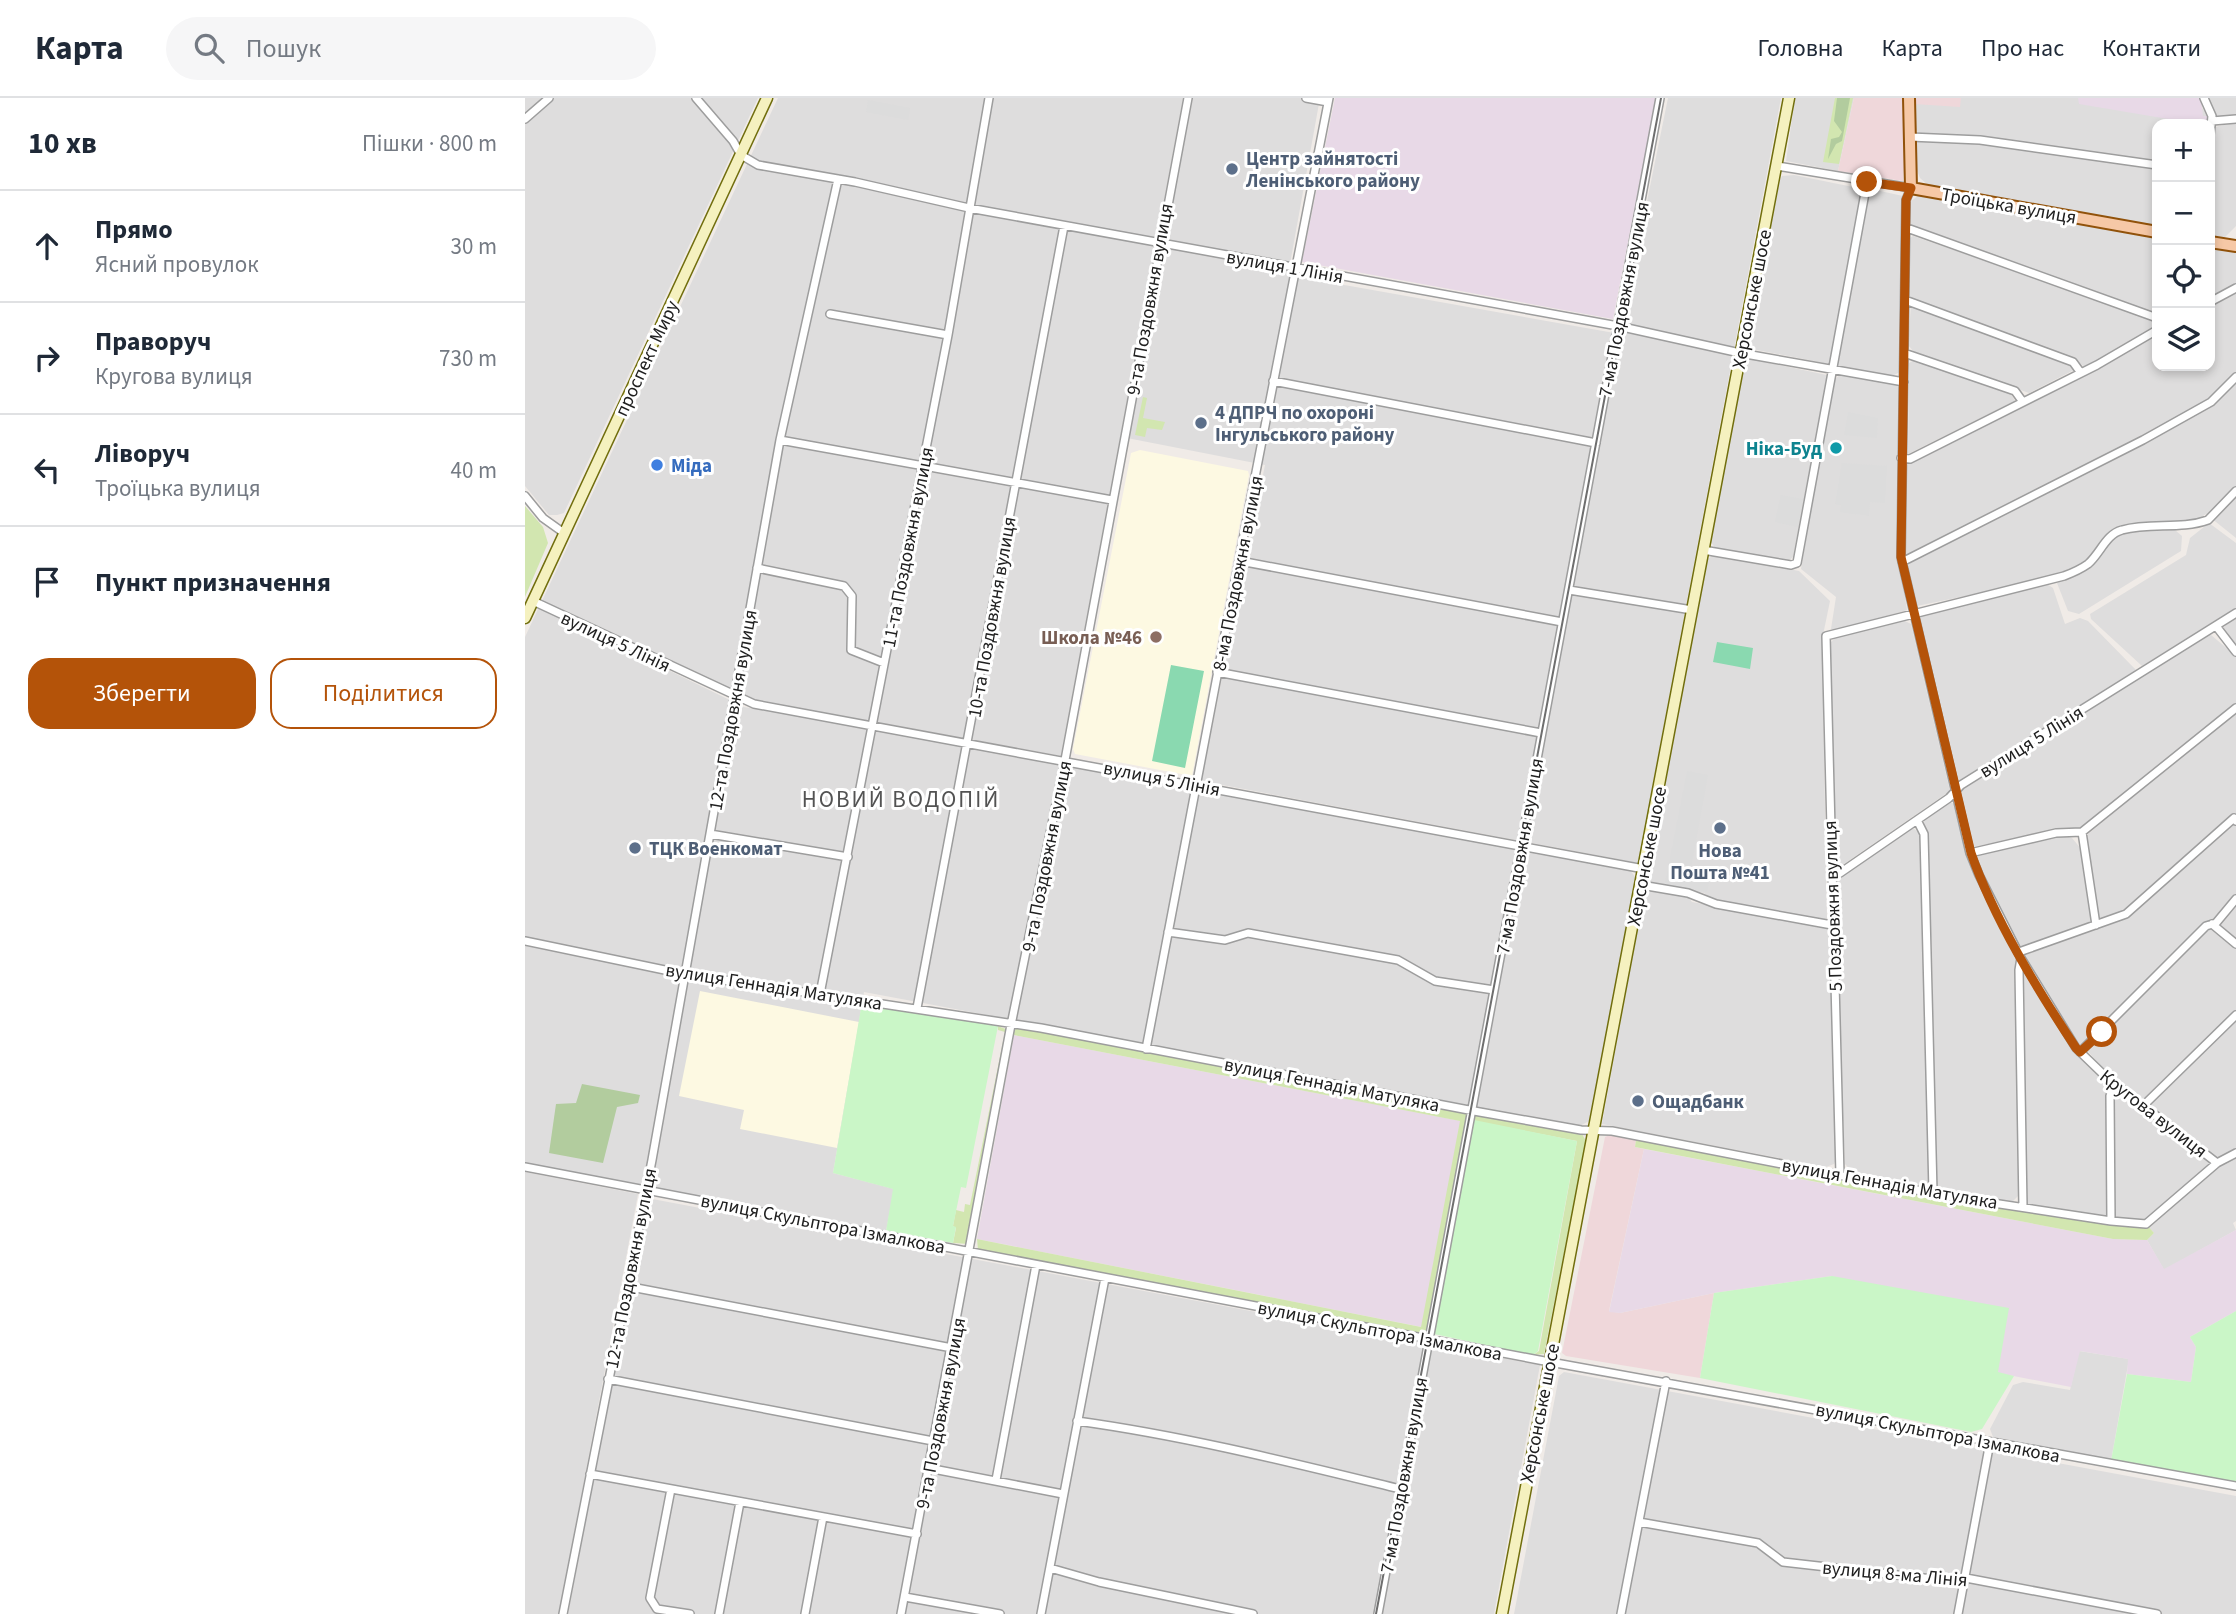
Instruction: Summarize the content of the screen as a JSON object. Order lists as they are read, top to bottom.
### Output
{
  "streets": {
    "main road": [
      "Троїцька вулиця",
      "Херсонське шосе",
      "проспект Миру",
      "Кругова вулиця"
    ],
    "street": [
      "вулиця 1 Лінія",
      "9-та Поздовжня вулиця",
      "7-ма Поздовжня вулиця",
      "11-та Поздовжня вулиця",
      "8-ма Поздовжня вулиця",
      "10-та Поздовжня вулиця",
      "вулиця 5 Лінія",
      "12-та Поздовжня вулиця",
      "5 Поздовжня вулиця",
      "вулиця Геннадія Матуляка",
      "вулиця Скульптора Ізмалкова",
      "вулиця 8-ма Лінія"
    ]
  },
  "crossings": [
    ["Троїцька вулиця", "Херсонське шосе"],
    ["Троїцька вулиця", "Кругова вулиця"],
    ["вулиця 1 Лінія", "9-та Поздовжня вулиця"],
    ["вулиця 1 Лінія", "7-ма Поздовжня вулиця"],
    ["вулиця 1 Лінія", "Херсонське шосе"],
    ["вулиця 1 Лінія", "проспект Миру"],
    ["вулиця 1 Лінія", "11-та Поздовжня вулиця"],
    ["вулиця 1 Лінія", "8-ма Поздовжня вулиця"],
    ["вулиця 1 Лінія", "10-та Поздовжня вулиця"],
    ["вулиця 1 Лінія", "12-та Поздовжня вулиця"],
    ["вулиця 1 Лінія", "Кругова вулиця"],
    ["9-та Поздовжня вулиця", "вулиця 5 Лінія"],
    ["9-та Поздовжня вулиця", "вулиця Геннадія Матуляка"],
    ["9-та Поздовжня вулиця", "вулиця Скульптора Ізмалкова"],
    ["7-ма Поздовжня вулиця", "вулиця 5 Лінія"],
    ["7-ма Поздовжня вулиця", "вулиця Геннадія Матуляка"],
    ["7-ма Поздовжня вулиця", "вулиця Скульптора Ізмалкова"],
    ["Херсонське шосе", "вулиця 5 Лінія"],
    ["Херсонське шосе", "вулиця Геннадія Матуляка"],
    ["Херсонське шосе", "вулиця Скульптора Ізмалкова"],
    ["проспект Миру", "вулиця 5 Лінія"],
    ["11-та Поздовжня вулиця", "вулиця 5 Лінія"],
    ["11-та Поздовжня вулиця", "вулиця Геннадія Матуляка"],
    ["8-ма Поздовжня вулиця", "вулиця 5 Лінія"],
    ["8-ма Поздовжня вулиця", "вулиця Геннадія Матуляка"],
    ["10-та Поздовжня вулиця", "вулиця 5 Лінія"],
    ["10-та Поздовжня вулиця", "вулиця Геннадія Матуляка"],
    ["вулиця 5 Лінія", "12-та Поздовжня вулиця"],
    ["вулиця 5 Лінія", "5 Поздовжня вулиця"],
    ["вулиця 5 Лінія", "Кругова вулиця"],
    ["12-та Поздовжня вулиця", "вулиця Геннадія Матуляка"],
    ["12-та Поздовжня вулиця", "вулиця Скульптора Ізмалкова"],
    ["5 Поздовжня вулиця", "вулиця Геннадія Матуляка"],
    ["5 Поздовжня вулиця", "Кругова вулиця"],
    ["вулиця Геннадія Матуляка", "Кругова вулиця"]
  ],
  "districts": ["НОВИЙ ВОДОПІЙ"],
  "places": [
    "Центр зайнятості Ленінського району",
    "4 ДПРЧ по охороні Інгульського району",
    "Ніка-Буд",
    "Міда",
    "Школа №46",
    "Нова Пошта №41",
    "ТЦК Военкомат",
    "Ощадбанк"
  ],
  "page": {
    "header": "Карта",
    "search": "Пошук",
    "nav": [
      "Головна",
      "Карта",
      "Про нас",
      "Контакти"
    ],
    "heading": ["10 хв", "Пішки · 800 m"],
    "map_buttons": ["+", "−"],
    "list": [
      ["Прямо", "Ясний провулок", "30 m"],
      ["Праворуч", "Кругова вулиця", "730 m"],
      ["Ліворуч", "Троїцька вулиця", "40 m"],
      "Пункт призначення"
    ],
    "buttons": ["Зберегти", "Поділитися"]
  }
}
